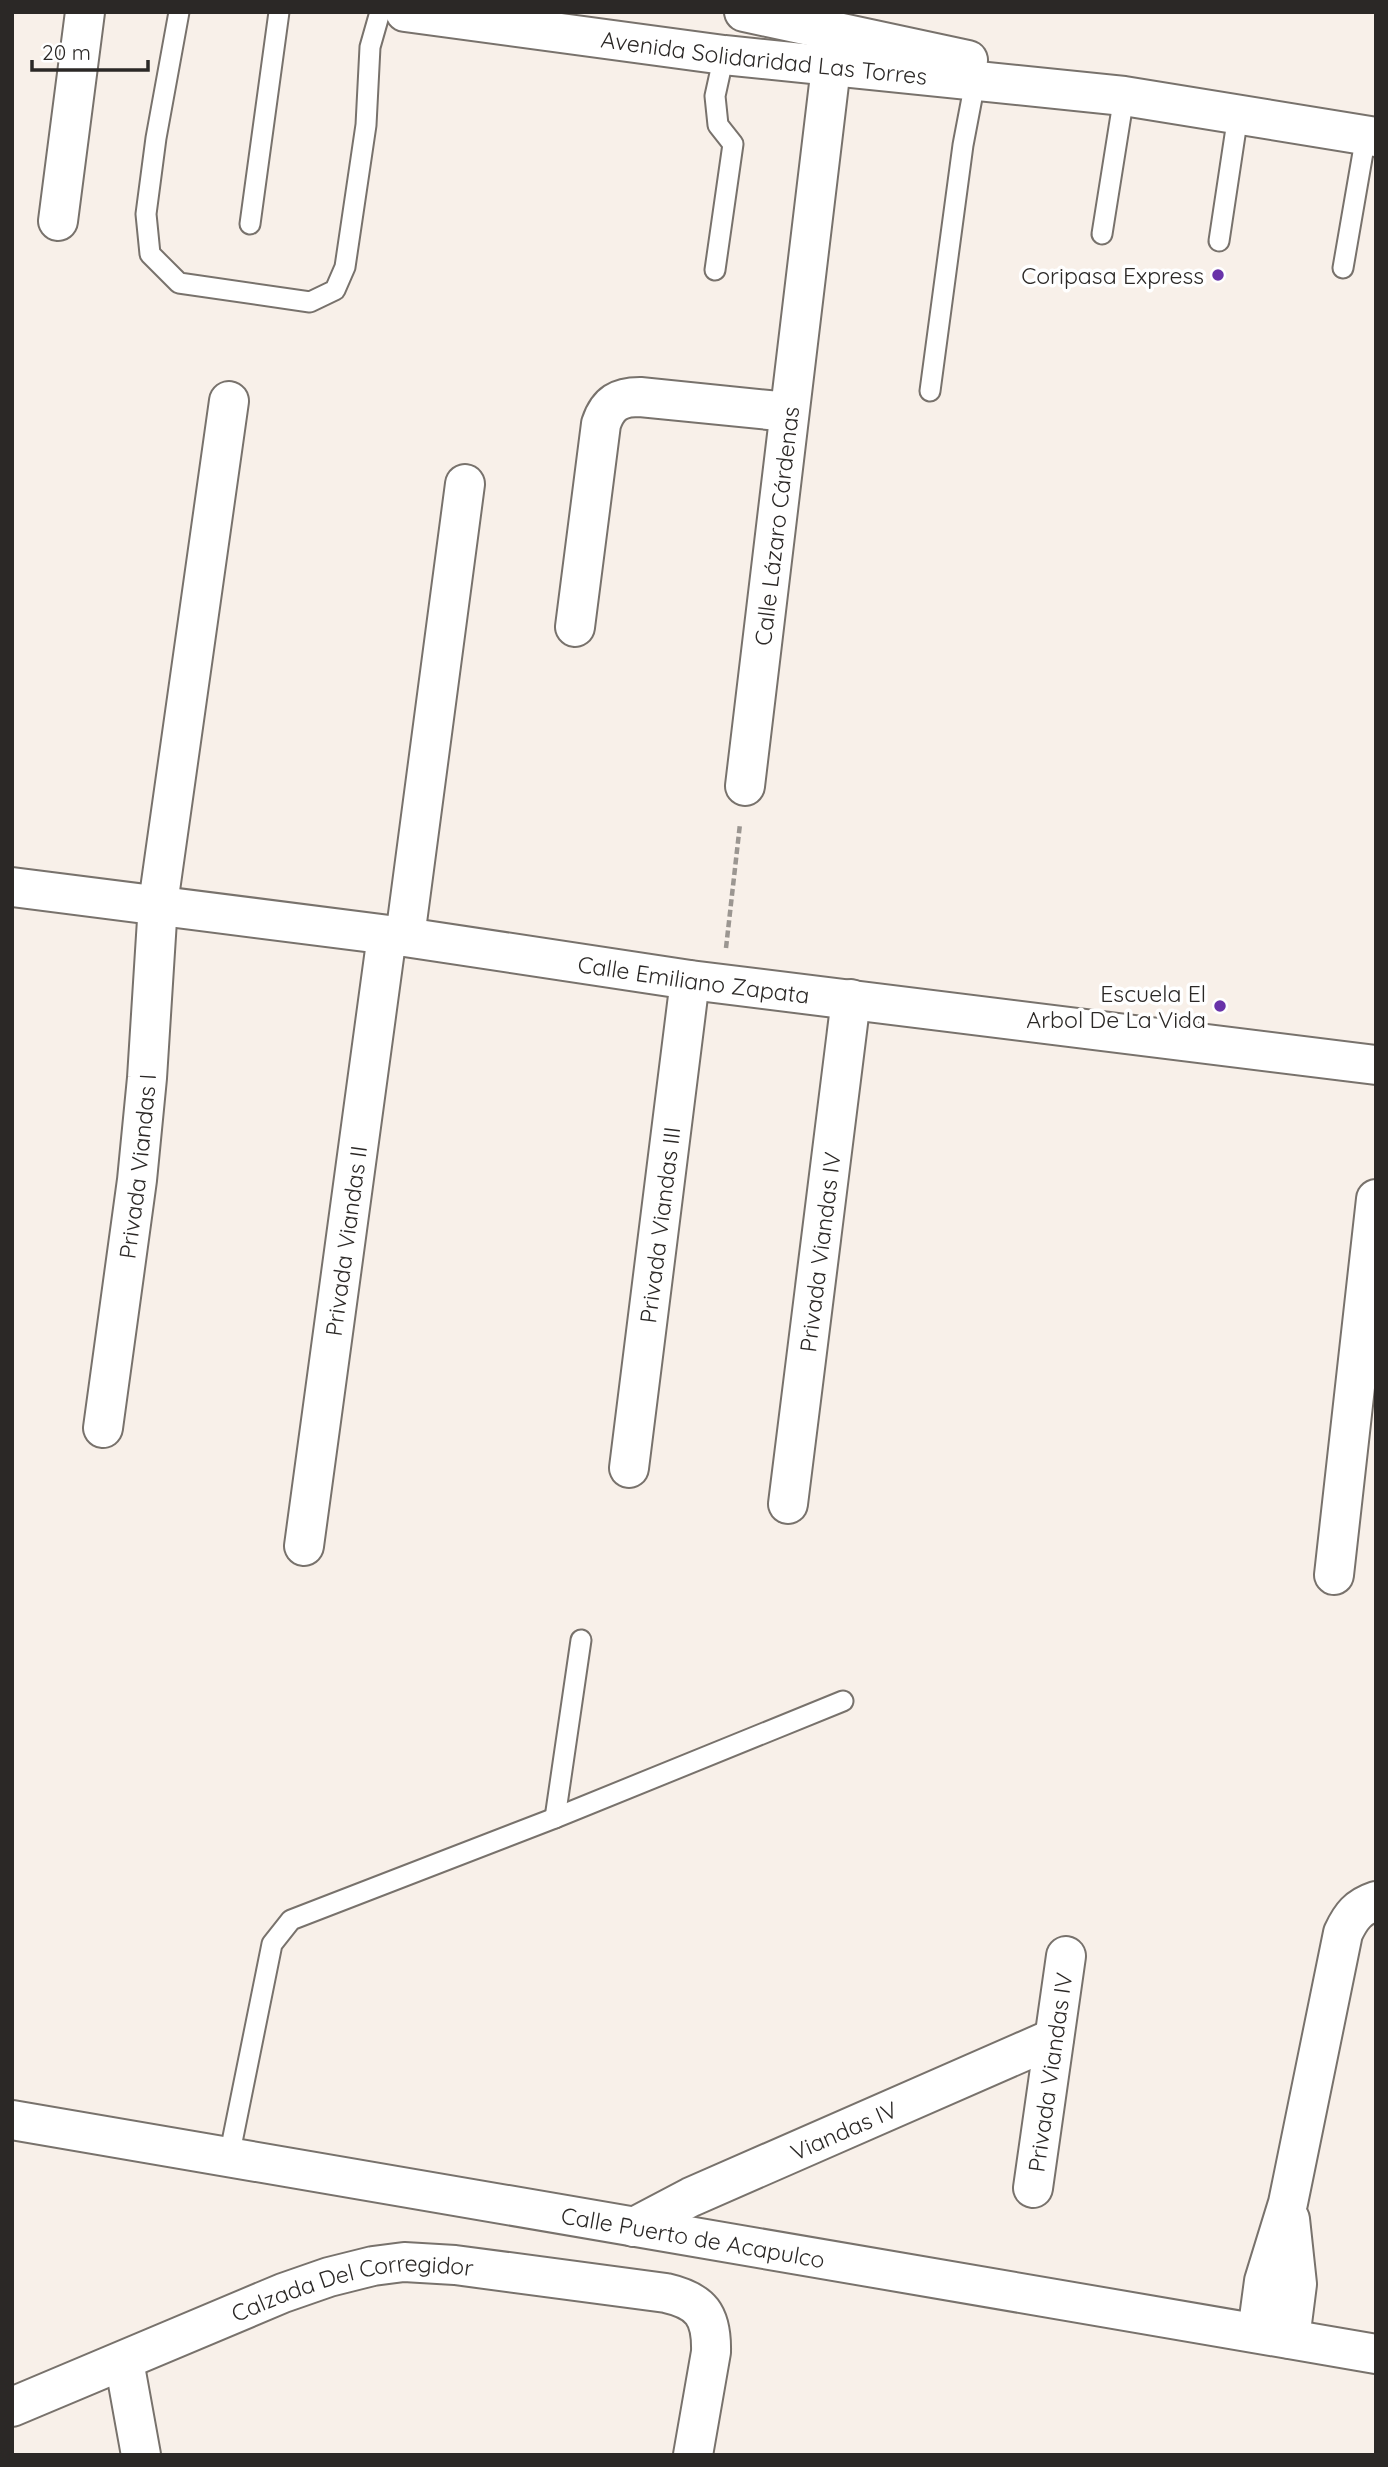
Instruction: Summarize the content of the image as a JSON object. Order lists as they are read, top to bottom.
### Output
{
  "streets": {
    "street": [
      "Avenida Solidaridad Las Torres",
      "Calle Lázaro Cárdenas",
      "Calle Emiliano Zapata",
      "Privada Viandas I",
      "Privada Viandas III",
      "Privada Viandas II",
      "Privada Viandas IV",
      "Viandas IV",
      "Calle Puerto de Acapulco",
      "Calzada Del Corregidor"
    ]
  },
  "crossings": [
    ["Avenida Solidaridad Las Torres", "Calle Lázaro Cárdenas"],
    ["Calle Emiliano Zapata", "Privada Viandas I"],
    ["Calle Emiliano Zapata", "Privada Viandas III"],
    ["Calle Emiliano Zapata", "Privada Viandas II"],
    ["Calle Emiliano Zapata", "Privada Viandas IV"],
    ["Privada Viandas IV", "Viandas IV"],
    ["Viandas IV", "Calle Puerto de Acapulco"]
  ],
  "places": ["Coripasa Express", "Escuela El Arbol De La Vida"],
  "scale_bar": "20 m"
}
